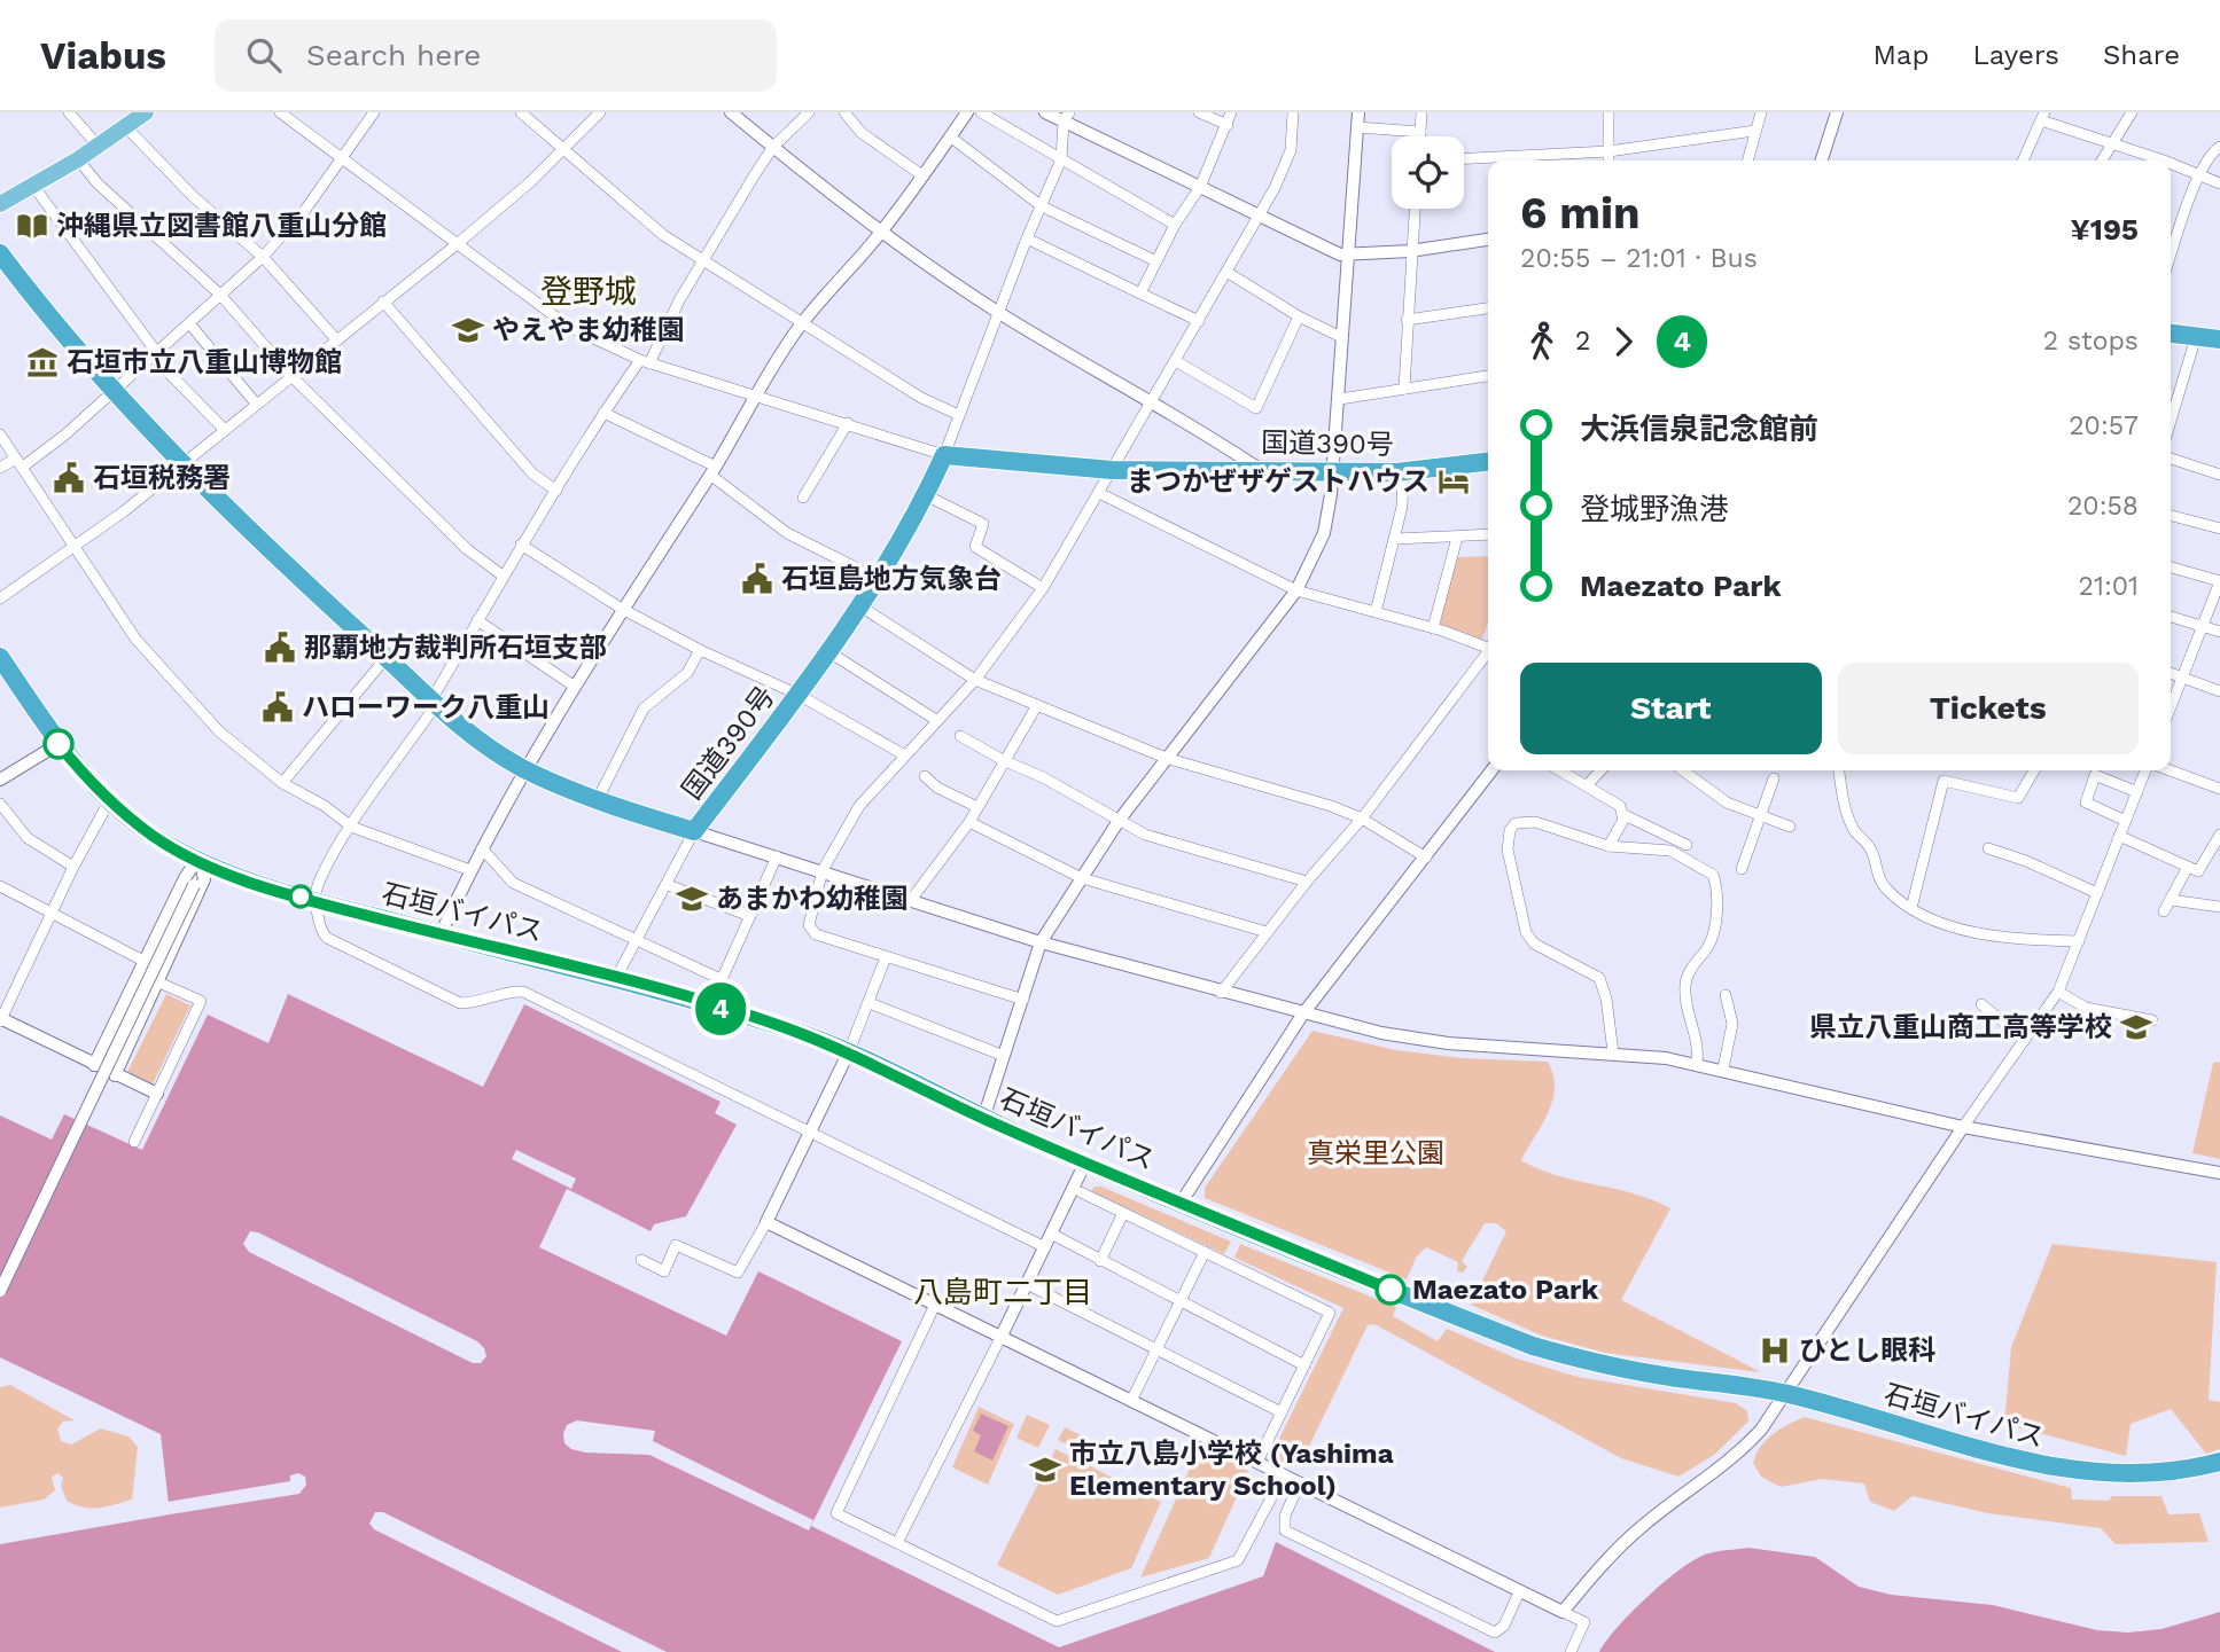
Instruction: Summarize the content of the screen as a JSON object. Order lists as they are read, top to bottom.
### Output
{
  "streets": {
    "highway": ["国道390号", "石垣バイパス"]
  },
  "districts": ["登野城", "八島町二丁目"],
  "parks": ["真栄里公園"],
  "places": {
    "library": ["沖縄県立図書館八重山分館"],
    "school or university": [
      "やえやま幼稚園",
      "あまかわ幼稚園",
      "県立八重山商工高等学校",
      "市立八島小学校 (Yashima Elementary School)"
    ],
    "museum": ["石垣市立八重山博物館"],
    "public building": [
      "石垣税務署",
      "石垣島地方気象台",
      "那覇地方裁判所石垣支部",
      "ハローワーク八重山"
    ],
    "hotel": ["まつかぜザゲストハウス"],
    "other": ["Maezato Park"],
    "hospital": ["ひとし眼科"]
  },
  "lines": ["bus line 4"],
  "page": {
    "header": "Viabus",
    "search": "Search here",
    "nav": ["Map", "Layers", "Share"],
    "on_map": "4",
    "heading": ["6 min", "20:55 – 21:01 · Bus", "¥195"],
    "legs": ["2", "4", "2 stops"],
    "list": [
      {
        "name": "大浜信泉記念館前",
        "value": "20:57"
      },
      {
        "name": "登城野漁港",
        "value": "20:58"
      },
      {
        "name": "Maezato Park",
        "value": "21:01"
      }
    ],
    "buttons": ["Start", "Tickets"]
  }
}
